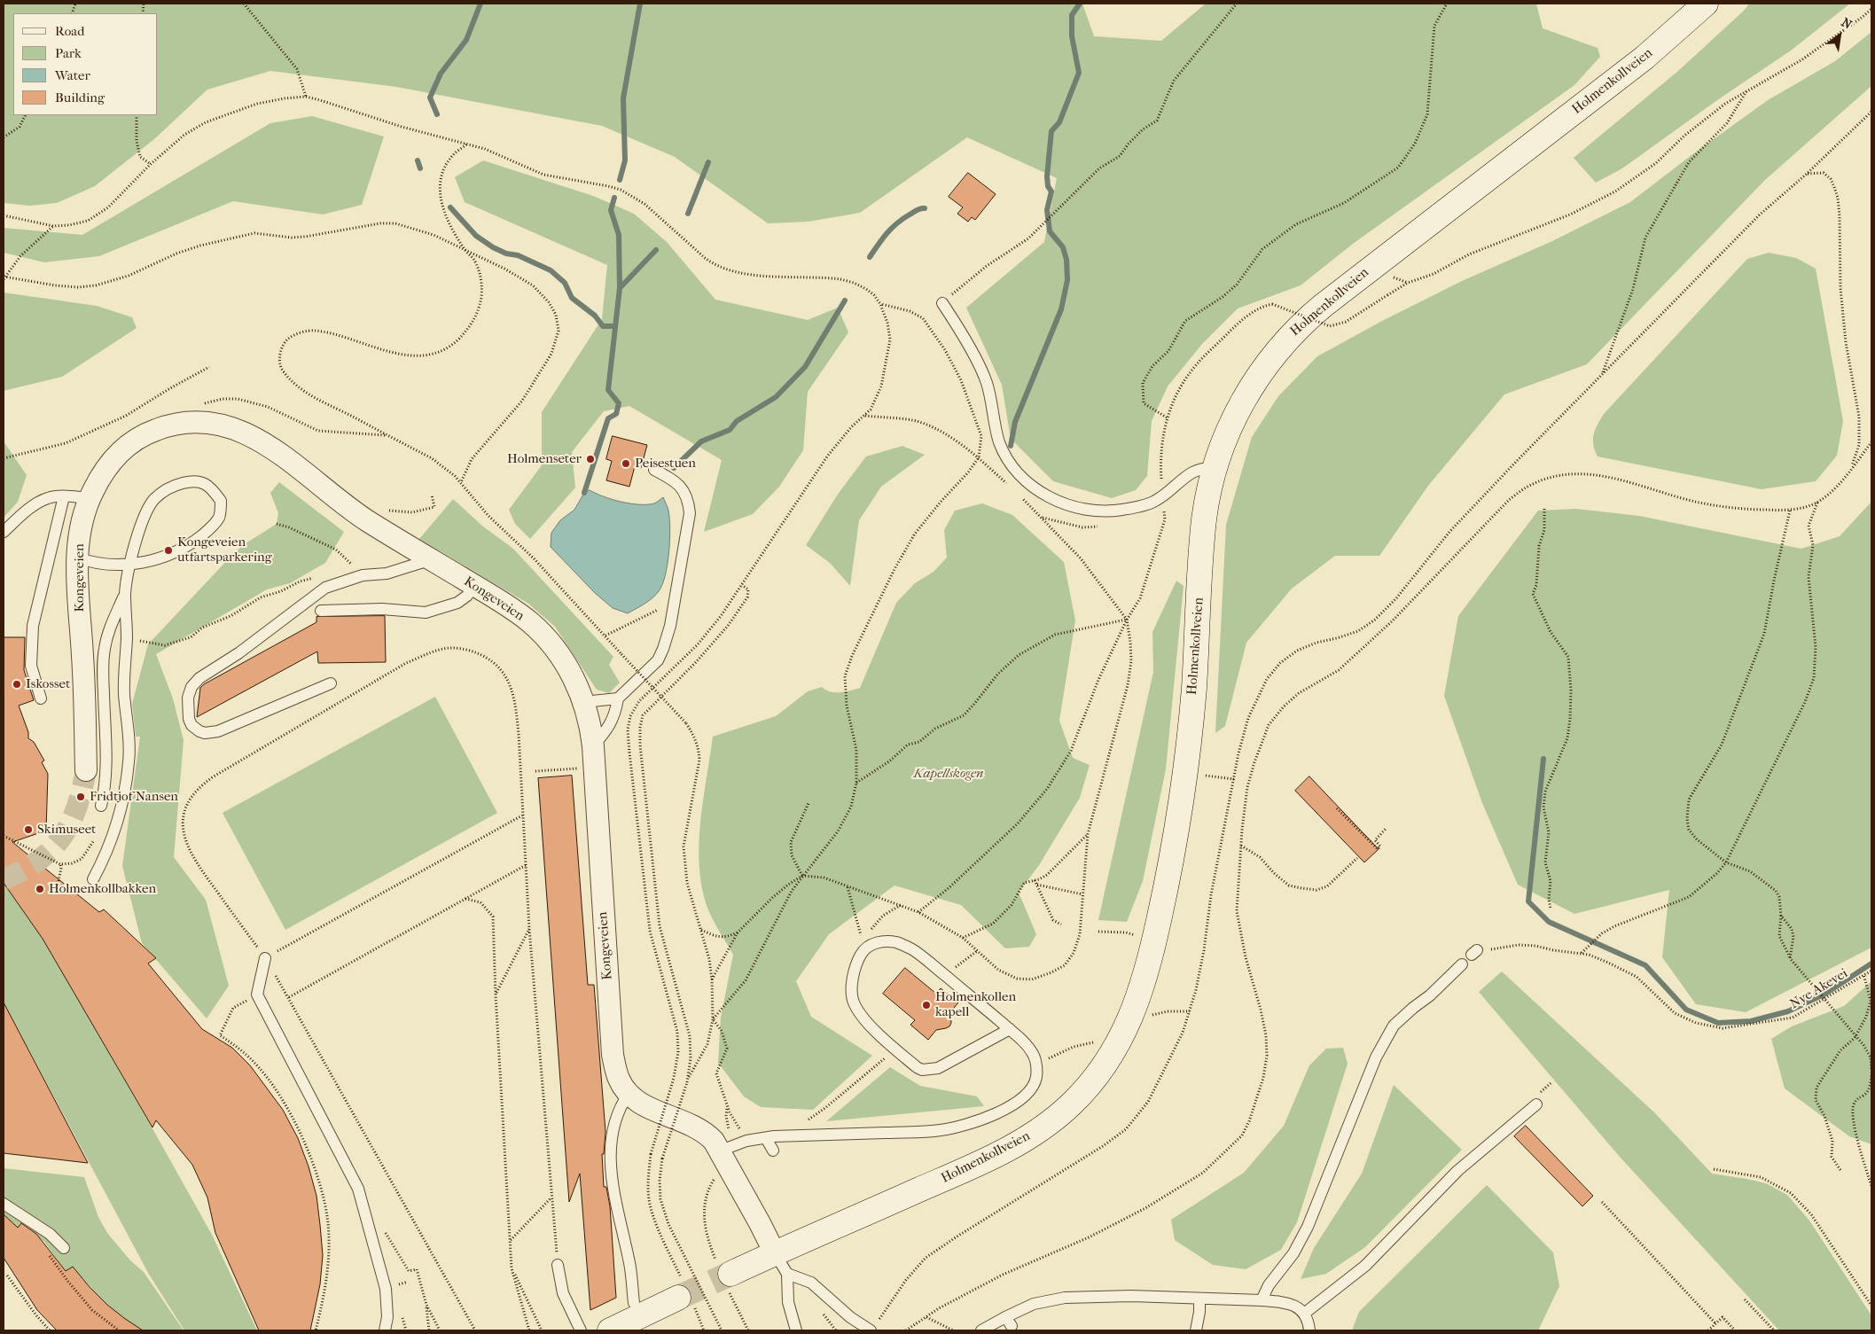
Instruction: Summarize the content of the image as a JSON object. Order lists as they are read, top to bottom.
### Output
{
  "streets": {
    "main road": ["Holmenkollveien"],
    "street": ["Kongeveien"],
    "path": ["Nye Akevei"]
  },
  "crossings": [
    ["Holmenkollveien", "Kongeveien"]
  ],
  "parks": ["Kapellskogen"],
  "places": [
    "Holmenseter",
    "Peisestuen",
    "Kongeveien utfartsparkering",
    "Iskosset",
    "Fridtjof Nansen",
    "Skimuseet",
    "Holmenkollbakken",
    "Holmenkollen kapell"
  ],
  "legend": [
    "Road",
    "Park",
    "Water",
    "Building"
  ],
  "north": "top right"
}
